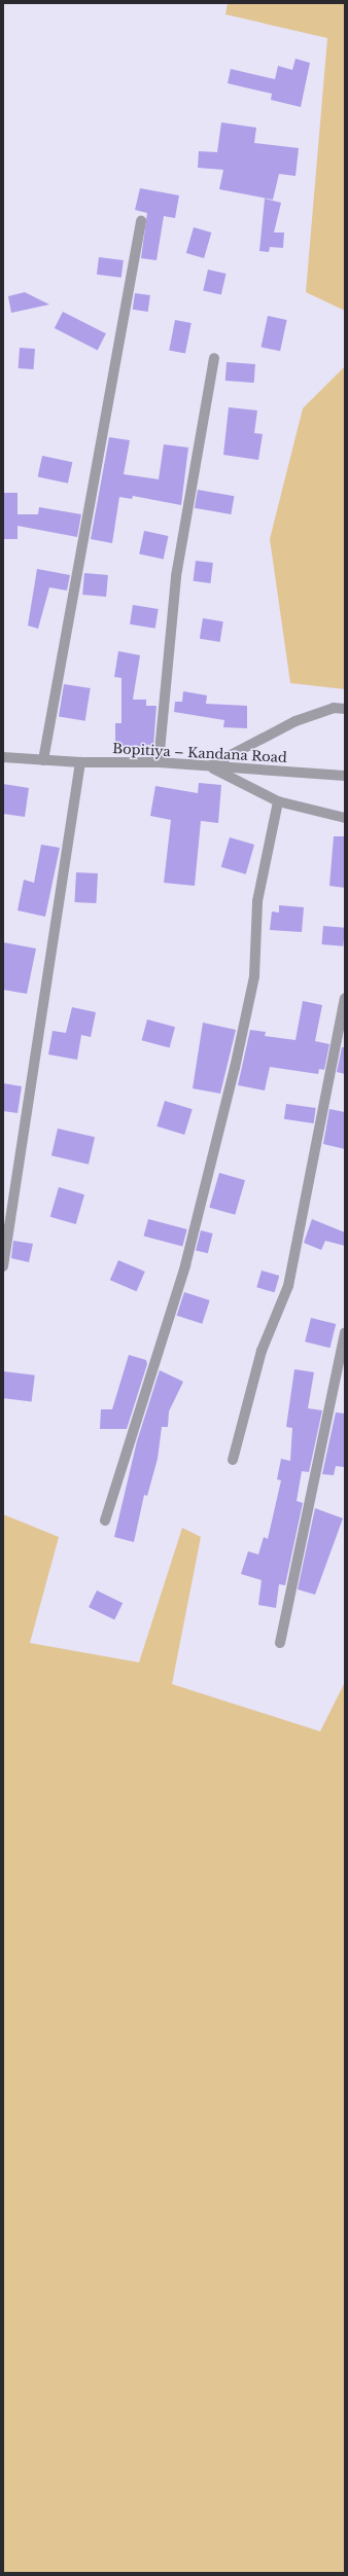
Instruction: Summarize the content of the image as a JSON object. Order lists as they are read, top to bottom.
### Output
{
  "streets": {
    "street": ["Bopitiya – Kandana Road"]
  }
}
